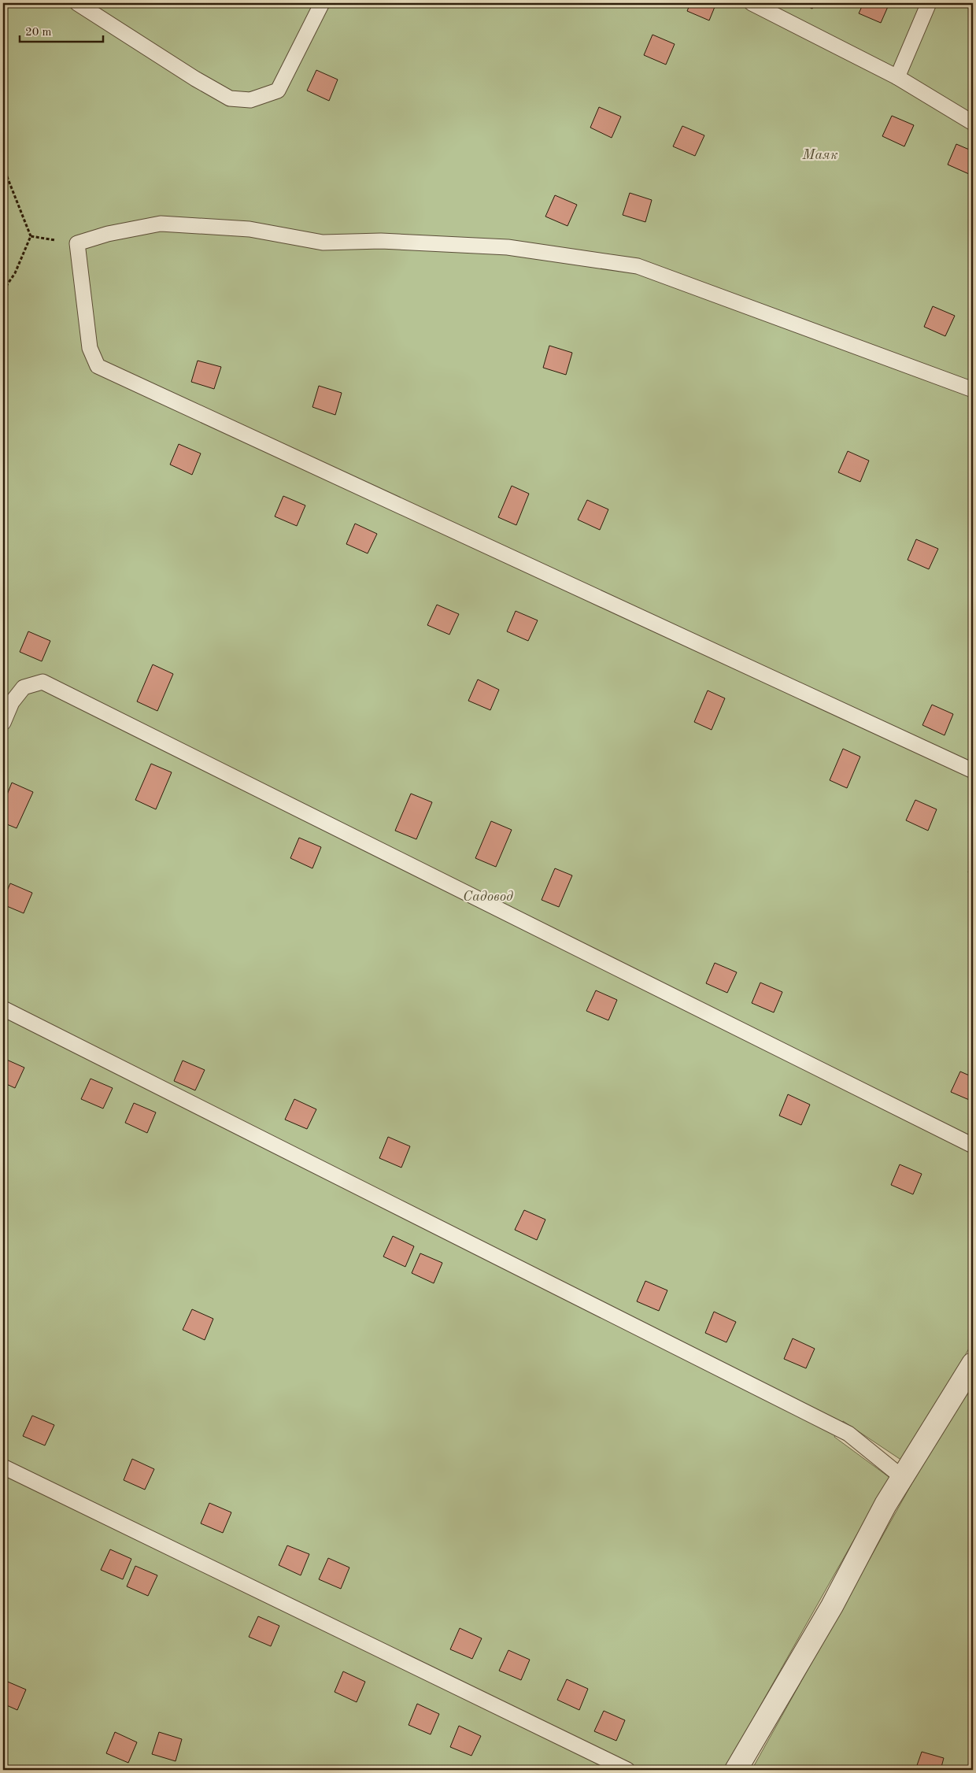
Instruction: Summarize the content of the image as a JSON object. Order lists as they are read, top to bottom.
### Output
{
  "parks": ["Маяк", "Садовод"],
  "scale_bar": "20 m"
}
